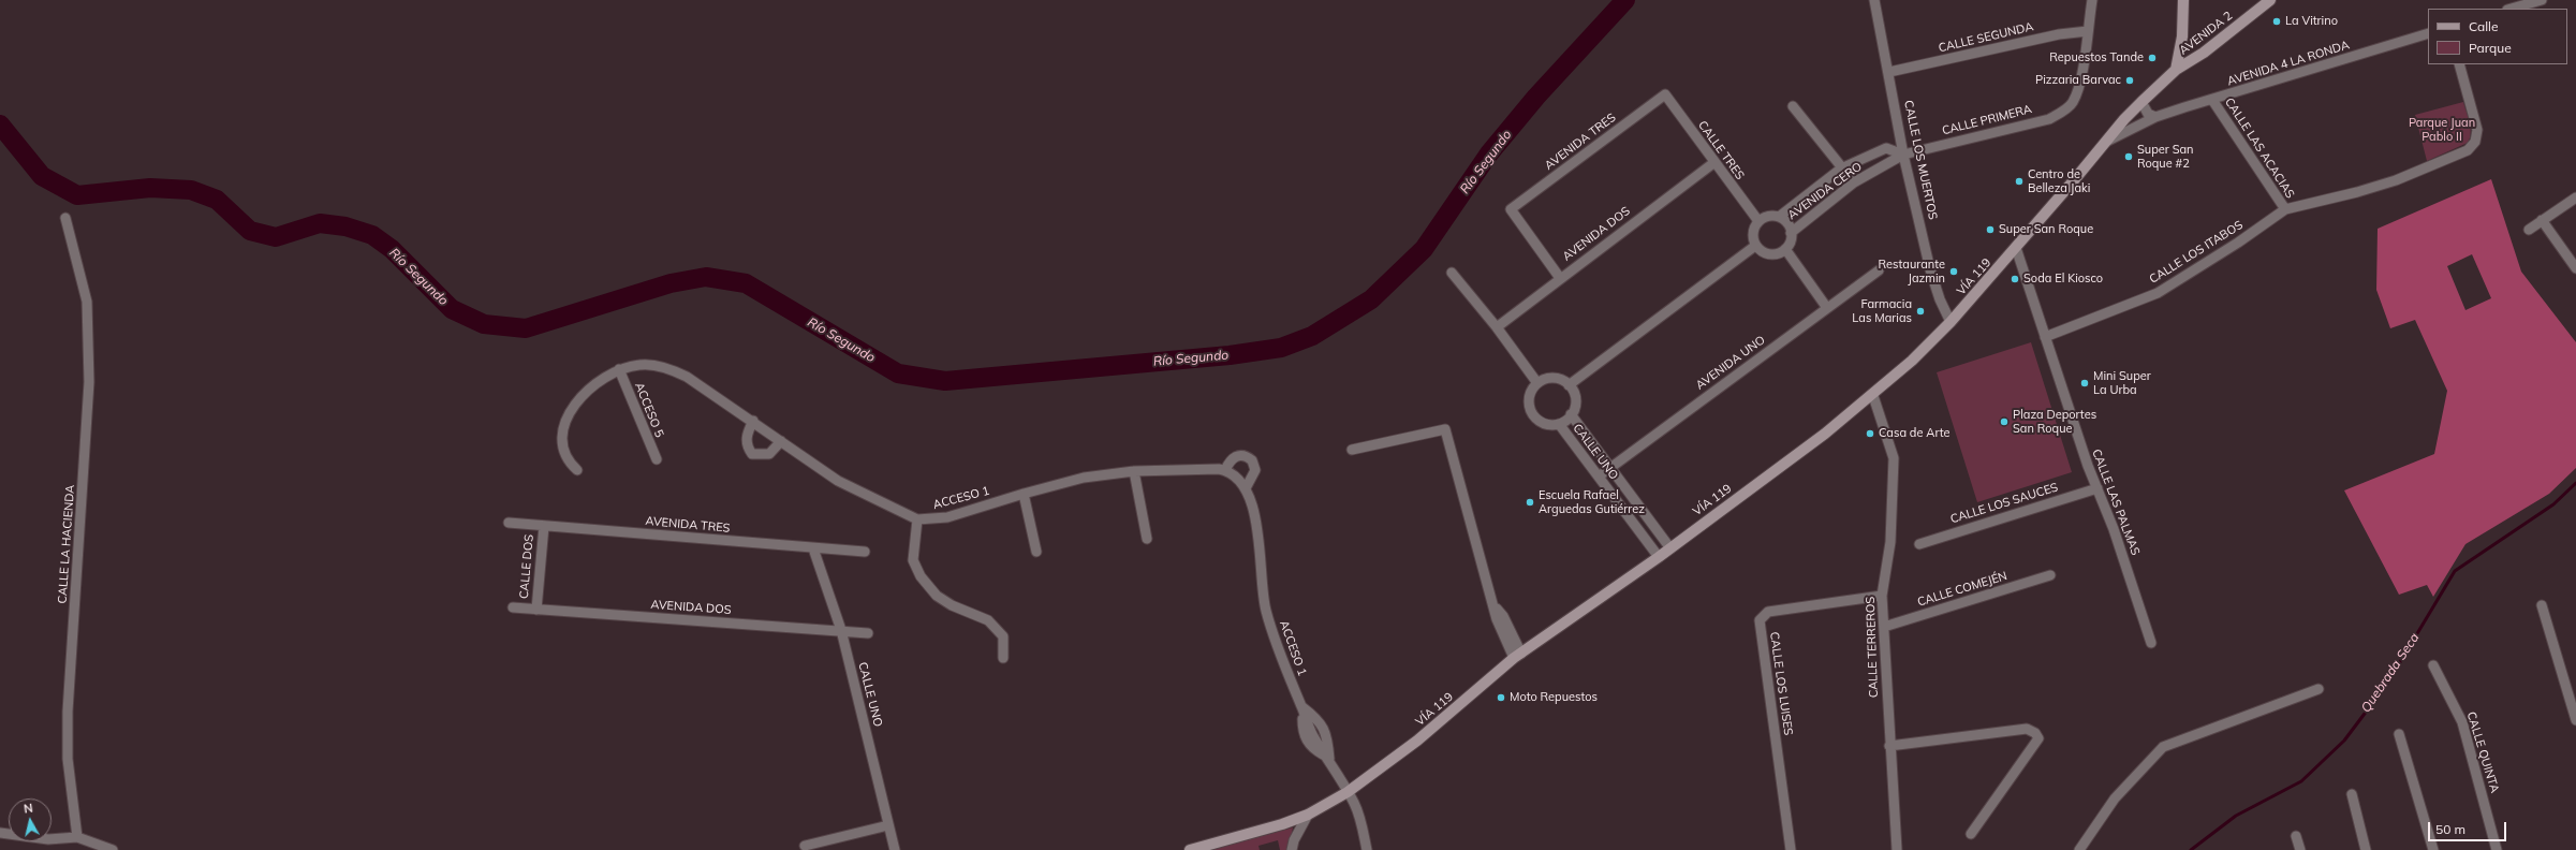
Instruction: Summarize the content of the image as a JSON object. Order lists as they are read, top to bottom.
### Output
{
  "streets": {
    "main road": ["AVENIDA 2", "VÍA 119"],
    "street": [
      "CALLE SEGUNDA",
      "AVENIDA 4 LA RONDA",
      "CALLE PRIMERA",
      "AVENIDA TRES",
      "CALLE LAS ACACIAS",
      "CALLE TRES",
      "CALLE LOS MUERTOS",
      "AVENIDA CERO",
      "AVENIDA DOS",
      "CALLE LOS ITABOS",
      "AVENIDA UNO",
      "ACCESO 5",
      "CALLE UNO",
      "ACCESO 1",
      "CALLE LAS PALMAS",
      "CALLE LOS SAUCES",
      "CALLE LA HACIENDA",
      "CALLE DOS",
      "CALLE COMEJÉN",
      "CALLE TERREROS",
      "CALLE LOS LUISES",
      "CALLE QUINTA"
    ]
  },
  "crossings": [
    ["AVENIDA 2", "VÍA 119"],
    ["CALLE SEGUNDA", "CALLE PRIMERA"],
    ["CALLE SEGUNDA", "CALLE LOS MUERTOS"],
    ["AVENIDA 4 LA RONDA", "CALLE LAS ACACIAS"],
    ["AVENIDA 4 LA RONDA", "VÍA 119"],
    ["CALLE PRIMERA", "CALLE LOS MUERTOS"],
    ["CALLE PRIMERA", "AVENIDA CERO"],
    ["AVENIDA TRES", "CALLE TRES"],
    ["AVENIDA TRES", "AVENIDA DOS"],
    ["AVENIDA TRES", "CALLE UNO"],
    ["AVENIDA TRES", "CALLE DOS"],
    ["CALLE LAS ACACIAS", "CALLE LOS ITABOS"],
    ["CALLE TRES", "AVENIDA CERO"],
    ["CALLE TRES", "AVENIDA DOS"],
    ["CALLE LOS MUERTOS", "AVENIDA CERO"],
    ["CALLE LOS MUERTOS", "VÍA 119"],
    ["AVENIDA DOS", "CALLE UNO"],
    ["AVENIDA DOS", "CALLE DOS"],
    ["CALLE LOS ITABOS", "CALLE LAS PALMAS"],
    ["VÍA 119", "CALLE UNO"],
    ["VÍA 119", "ACCESO 1"],
    ["VÍA 119", "CALLE LAS PALMAS"],
    ["VÍA 119", "CALLE TERREROS"],
    ["AVENIDA UNO", "CALLE UNO"],
    ["CALLE LAS PALMAS", "CALLE LOS SAUCES"],
    ["CALLE COMEJÉN", "CALLE TERREROS"],
    ["CALLE TERREROS", "CALLE LOS LUISES"]
  ],
  "water": ["Río Segundo", "Quebrada Seca"],
  "parks": ["Parque Juan Pablo II"],
  "places": [
    "La Vitrino",
    "Repuestos Tande",
    "Pizzaria Barvac",
    "Super San Roque #2",
    "Centro de Belleza Jaki",
    "Super San Roque",
    "Restaurante Jazmin",
    "Soda El Kiosco",
    "Farmacia Las Marias",
    "Mini Super La Urba",
    "Plaza Deportes San Roque",
    "Casa de Arte",
    "Escuela Rafael Arguedas Gutiérrez",
    "Moto Repuestos"
  ],
  "legend": ["Calle", "Parque"],
  "scale_bar": "50 m",
  "north": "top"
}
